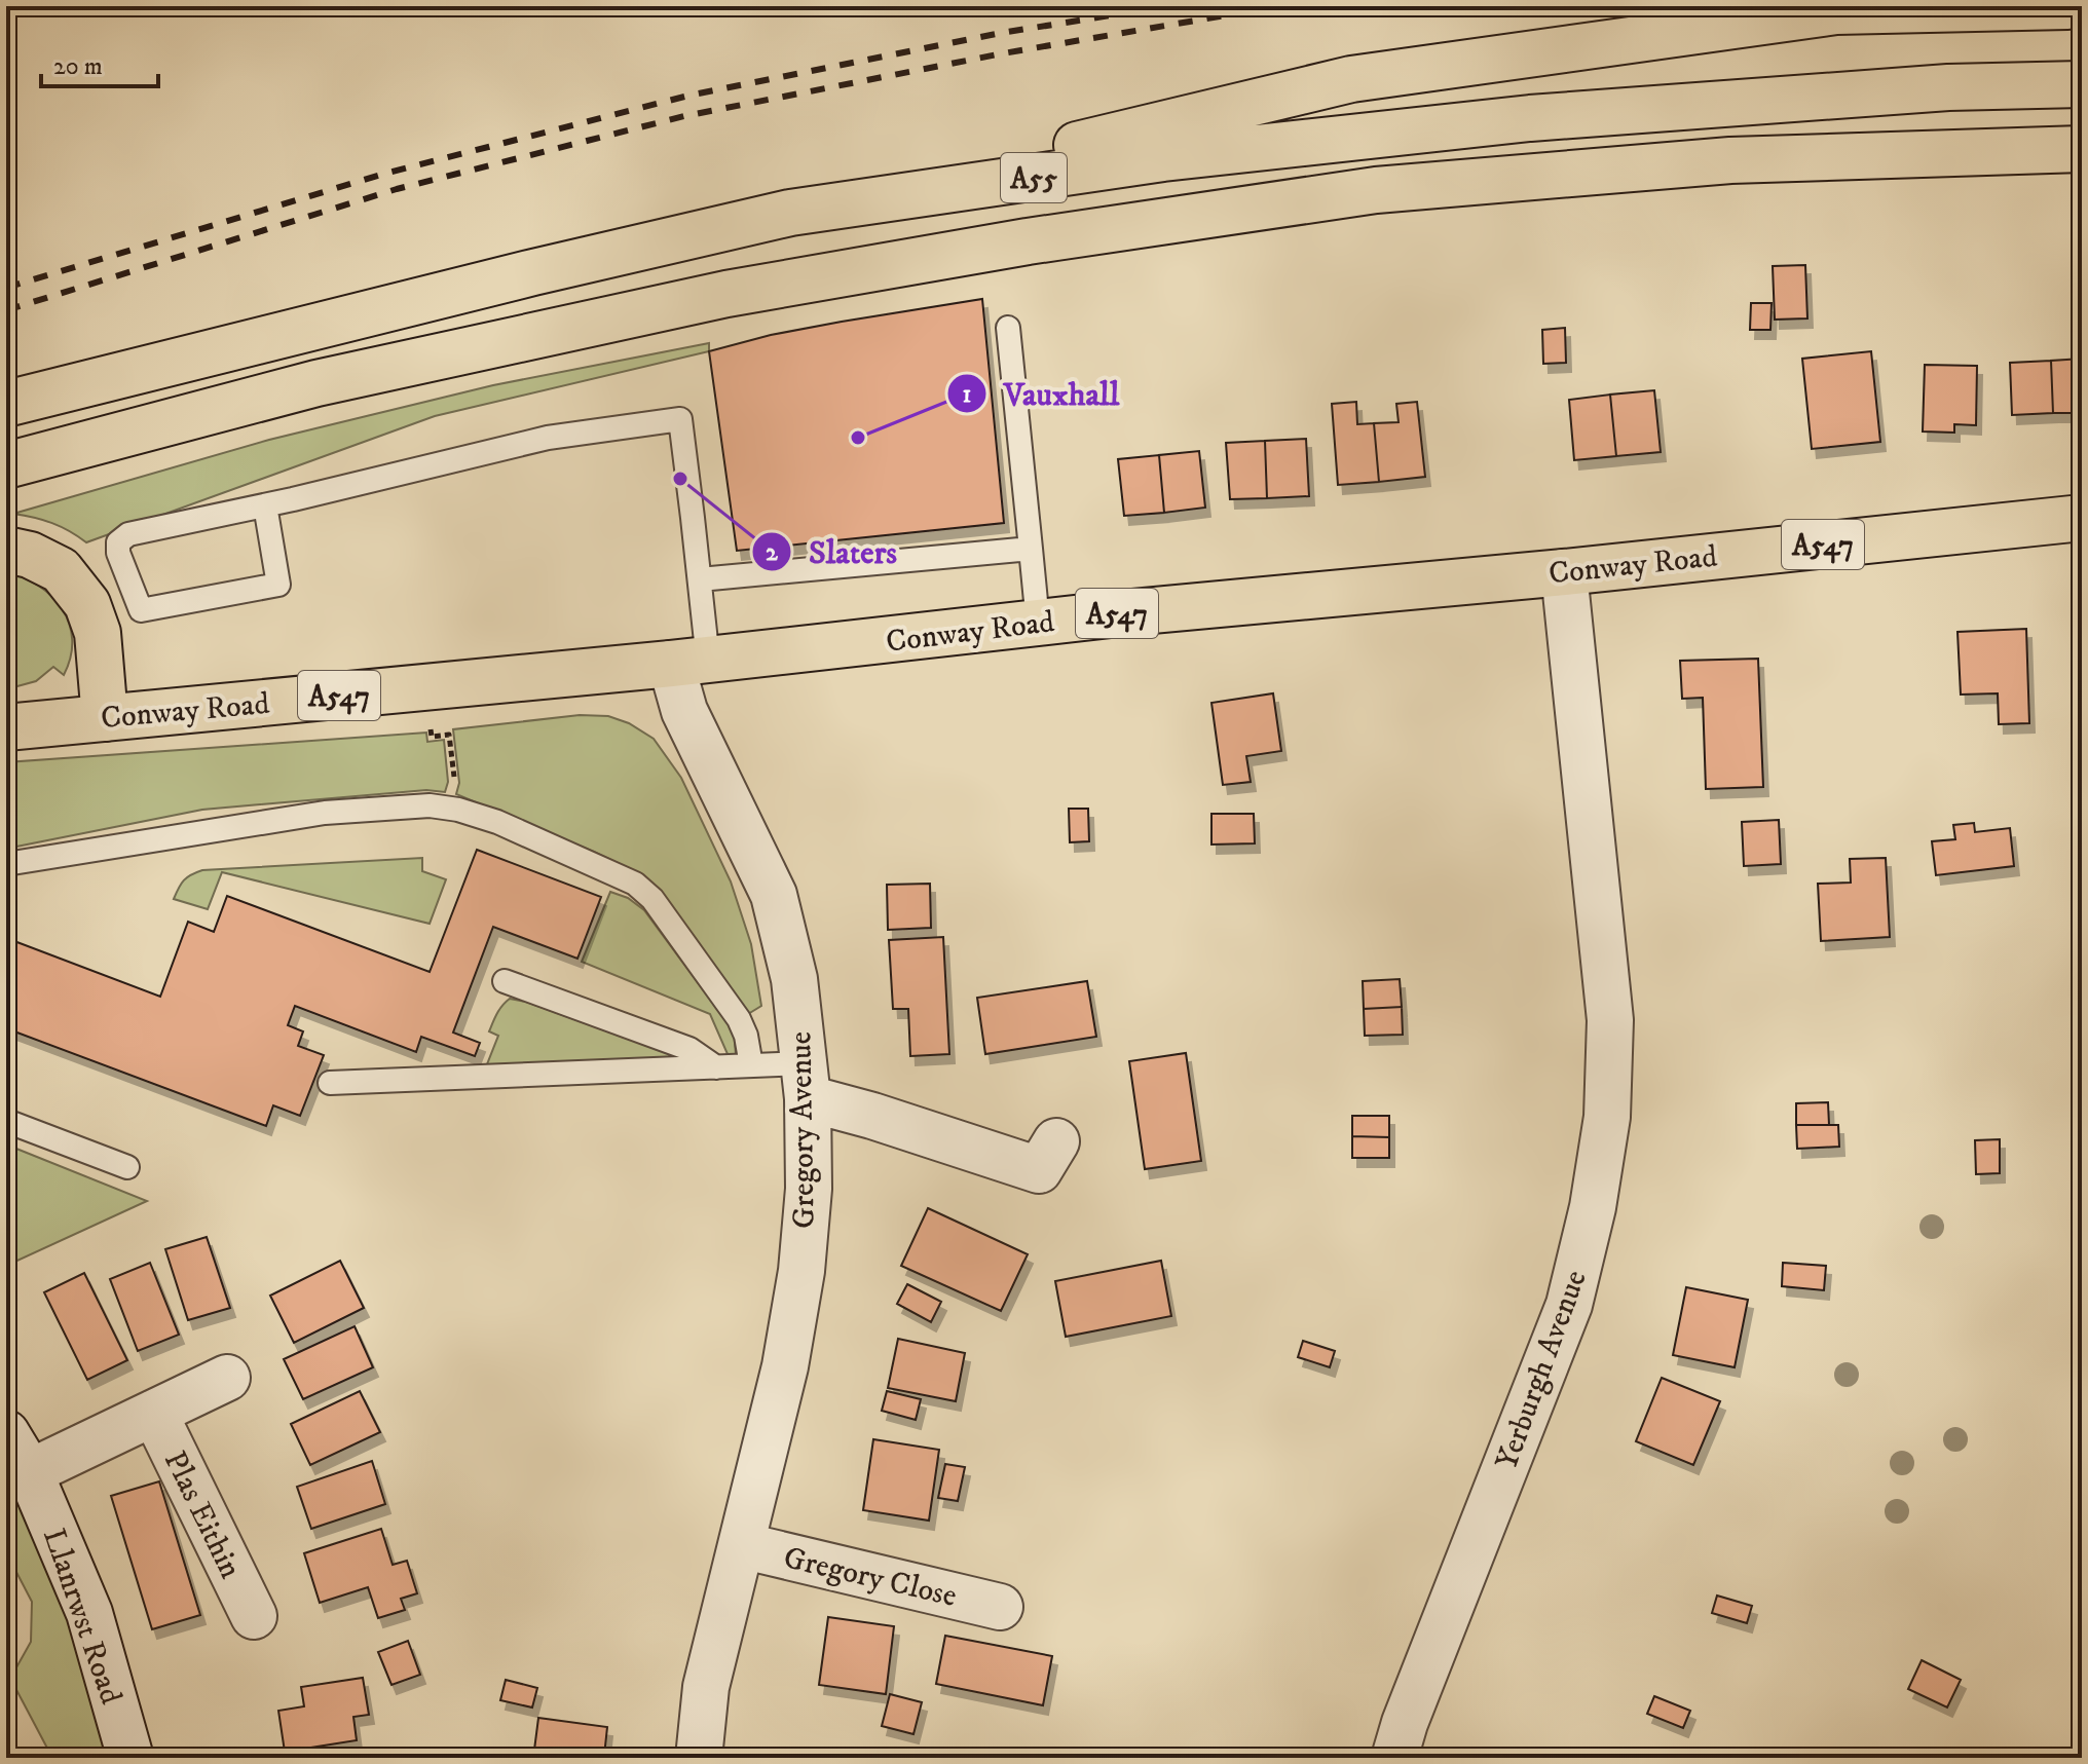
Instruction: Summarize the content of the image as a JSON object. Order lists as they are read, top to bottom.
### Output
{
  "streets": {
    "main road": ["A55", "A547", "Conway Road"],
    "street": [
      "Gregory Avenue",
      "Yerburgh Avenue",
      "Plas Eithin",
      "Gregory Close",
      "Llanrwst Road"
    ]
  },
  "crossings": [
    ["Conway Road", "Gregory Avenue"],
    ["Conway Road", "Yerburgh Avenue"],
    ["Gregory Avenue", "Gregory Close"],
    ["Plas Eithin", "Llanrwst Road"]
  ],
  "places": ["Vauxhall", "Slaters"],
  "scale_bar": "20 m"
}
